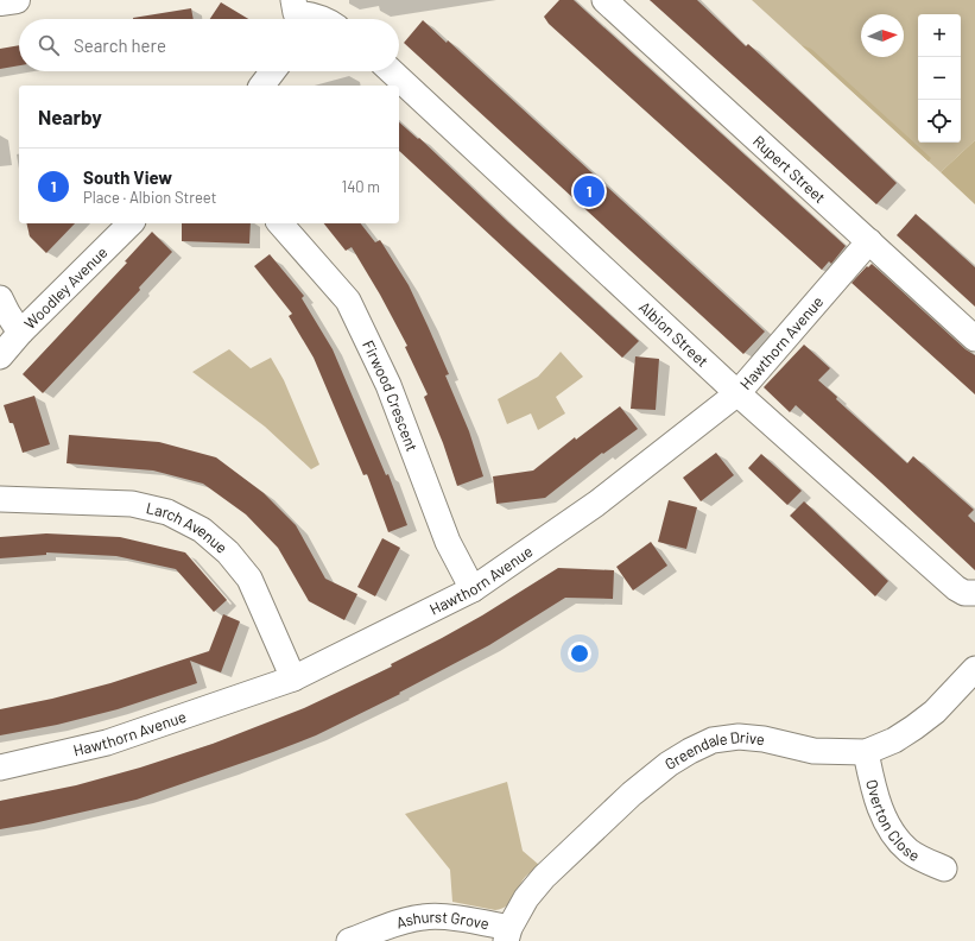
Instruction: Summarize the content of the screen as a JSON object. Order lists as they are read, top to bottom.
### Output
{
  "streets": {
    "street": [
      "Rupert Street",
      "Woodley Avenue",
      "Albion Street",
      "Hawthorn Avenue",
      "Firwood Crescent",
      "Larch Avenue",
      "Greendale Drive",
      "Overton Close",
      "Ashurst Grove"
    ]
  },
  "crossings": [
    ["Rupert Street", "Hawthorn Avenue"],
    ["Albion Street", "Hawthorn Avenue"],
    ["Hawthorn Avenue", "Firwood Crescent"],
    ["Hawthorn Avenue", "Larch Avenue"],
    ["Greendale Drive", "Overton Close"],
    ["Greendale Drive", "Ashurst Grove"]
  ],
  "north": "right",
  "page": {
    "map_buttons": ["+", "−"],
    "search": "Search here",
    "heading": "Nearby",
    "list": [
      {
        "mark": "1",
        "name": "South View",
        "note": "Place · Albion Street",
        "value": "140 m"
      }
    ],
    "pins": "1"
  }
}
